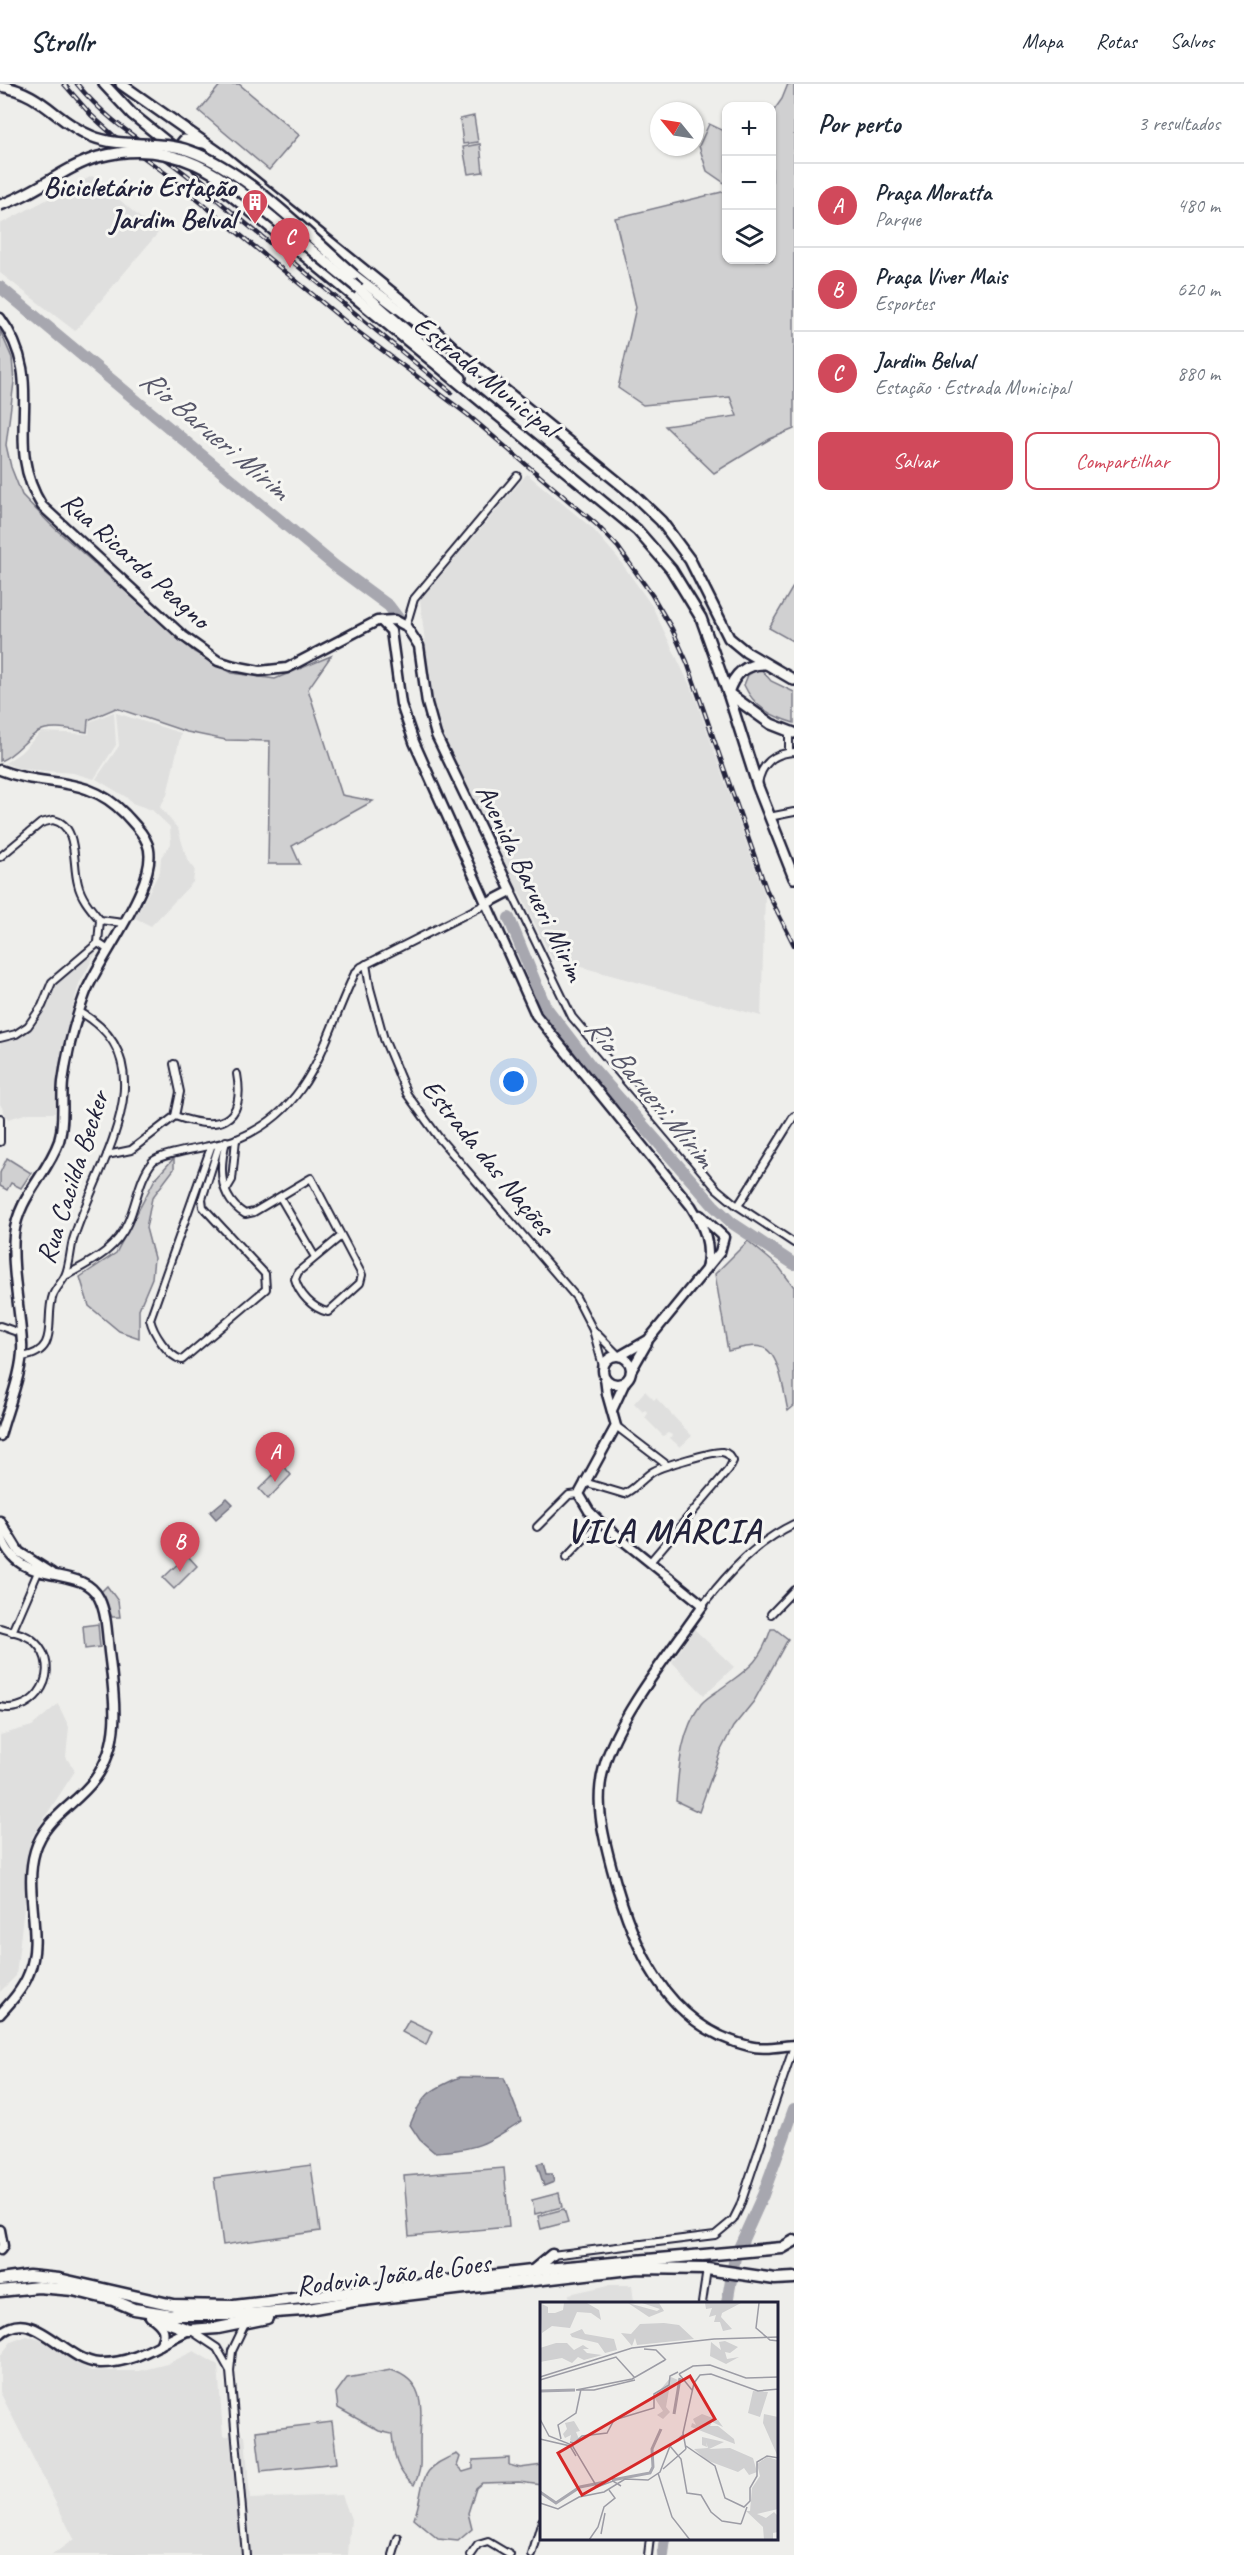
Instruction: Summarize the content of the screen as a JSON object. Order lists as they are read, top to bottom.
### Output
{
  "streets": {
    "highway": ["Rodovia João de Goes"],
    "main road": ["Estrada Municipal"],
    "street": [
      "Rua Ricardo Peagno",
      "Avenida Barueri Mirim",
      "Estrada das Nações",
      "Rua Cacilda Becker"
    ]
  },
  "crossings": [
    ["Rua Ricardo Peagno", "Avenida Barueri Mirim"]
  ],
  "districts": ["VILA MÁRCIA"],
  "water": ["Rio Barueri Mirim"],
  "places": {
    "building": ["Bicicletário Estação Jardim Belval"]
  },
  "north": "top left",
  "page": {
    "header": "Strollr",
    "nav": ["Mapa", "Rotas", "Salvos"],
    "heading": ["Por perto", "3 resultados"],
    "map_buttons": ["+", "−"],
    "list": [
      {
        "mark": "A",
        "name": "Praça Moratta",
        "note": "Parque",
        "value": "480 m"
      },
      {
        "mark": "B",
        "name": "Praça Viver Mais",
        "note": "Esportes",
        "value": "620 m"
      },
      {
        "mark": "C",
        "name": "Jardim Belval",
        "note": "Estação · Estrada Municipal",
        "value": "880 m"
      }
    ],
    "pins": ["C", "A", "B"],
    "buttons": ["Salvar", "Compartilhar"]
  }
}
